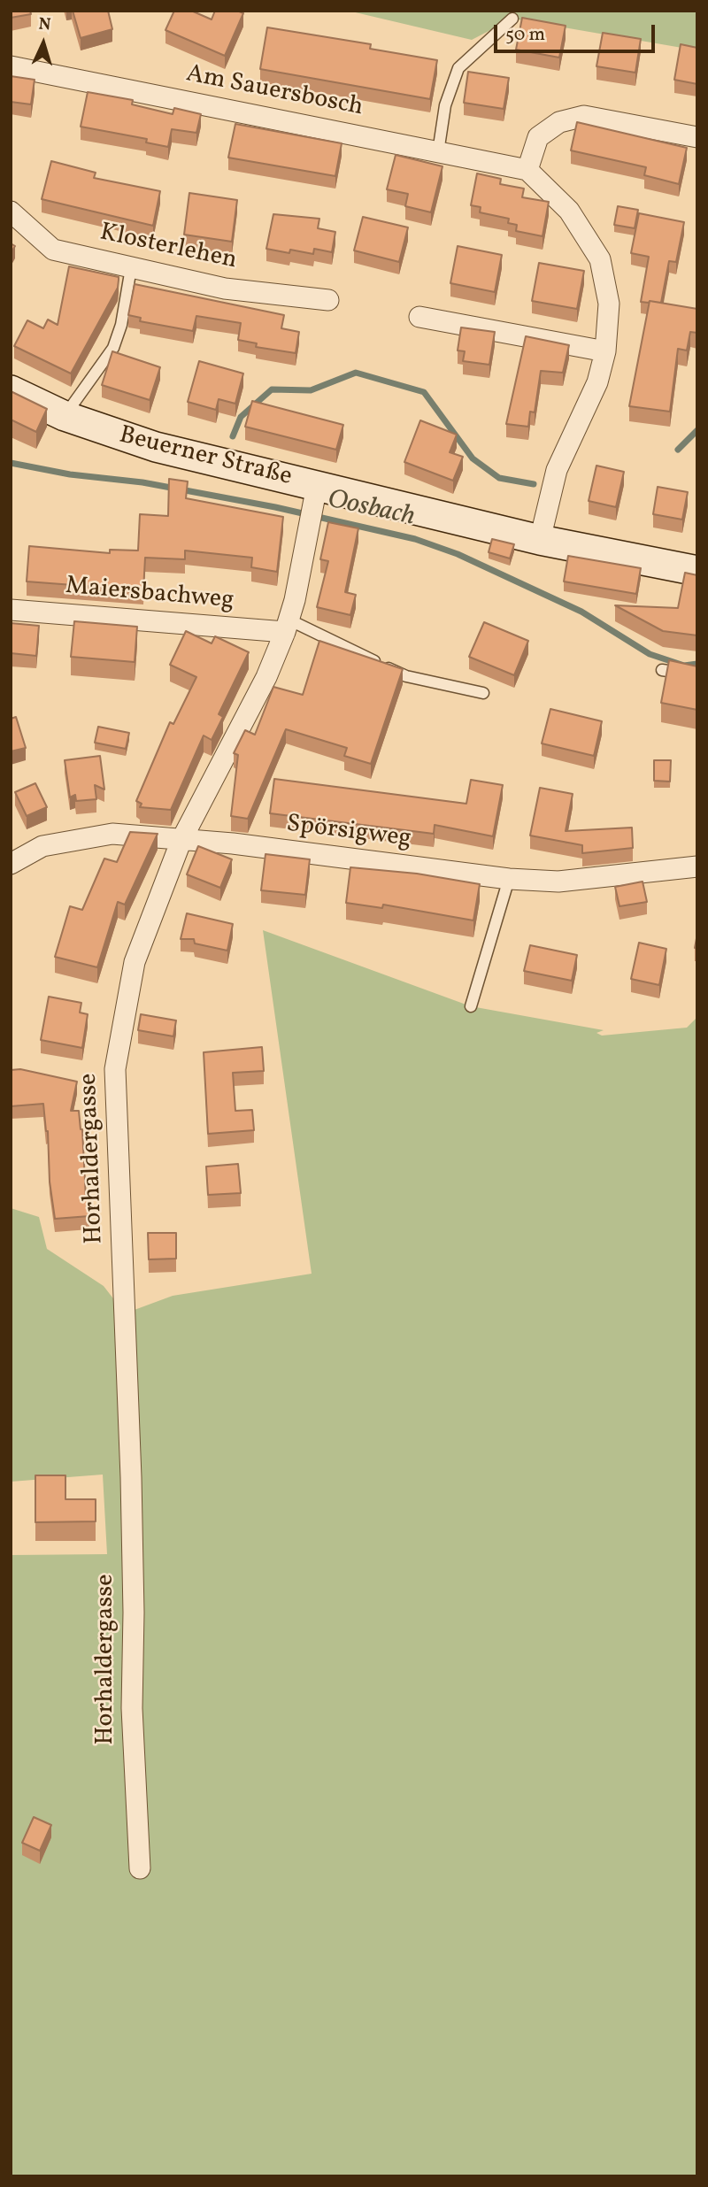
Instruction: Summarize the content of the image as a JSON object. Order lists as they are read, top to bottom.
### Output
{
  "streets": {
    "main road": ["Beuerner Straße"],
    "street": [
      "Am Sauersbosch",
      "Klosterlehen",
      "Maiersbachweg",
      "Spörsigweg",
      "Horhaldergasse"
    ]
  },
  "crossings": [
    ["Beuerner Straße", "Horhaldergasse"],
    ["Maiersbachweg", "Horhaldergasse"],
    ["Spörsigweg", "Horhaldergasse"]
  ],
  "water": ["Oosbach"],
  "scale_bar": "50 m",
  "north": "top"
}
